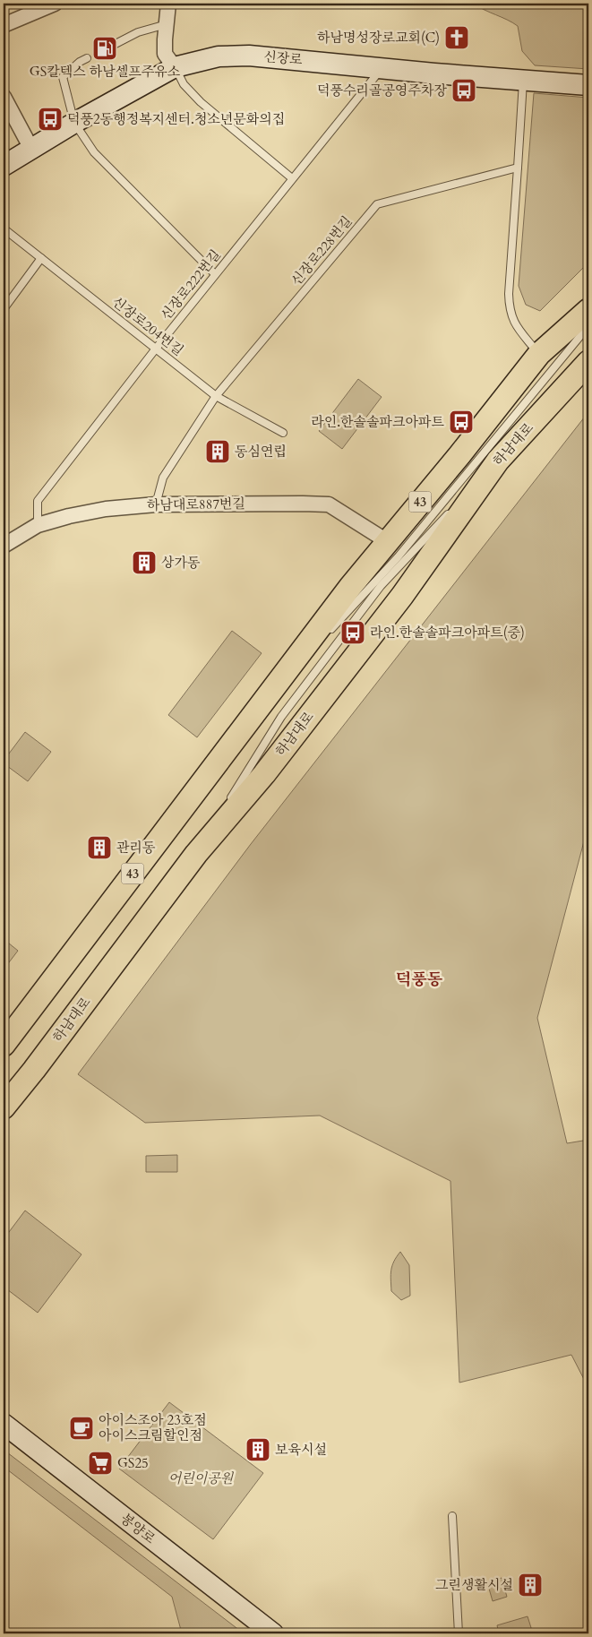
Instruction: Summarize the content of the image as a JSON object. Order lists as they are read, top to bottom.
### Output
{
  "streets": {
    "main road": ["하남대로", "43"],
    "street": ["신장로", "하남대로887번길", "봉양로"],
    "lane": ["신장로228번길", "신장로222번길", "신장로204번길"]
  },
  "crossings": [
    ["신장로", "신장로222번길"],
    ["신장로228번길", "신장로204번길"],
    ["신장로228번길", "하남대로887번길"],
    ["신장로222번길", "신장로204번길"],
    ["신장로222번길", "하남대로887번길"],
    ["43", "하남대로887번길"]
  ],
  "districts": ["덕풍동"],
  "parks": ["어린이공원"],
  "places": {
    "church": ["하남명성장로교회(C)"],
    "fuel station": ["GS칼텍스 하남셀프주유소"],
    "bus stop": [
      "덕풍수리골공영주차장",
      "덕풍2동행정복지센터.청소년문화의집",
      "라인.한솔솔파크아파트",
      "라인.한솔솔파크아파트(중)"
    ],
    "building": [
      "동심연립",
      "상가동",
      "관리동",
      "보육시설",
      "그린생활시설"
    ],
    "cafe": ["아이스조아 23호점 아이스크림할인점"],
    "supermarket": ["GS25"]
  }
}
